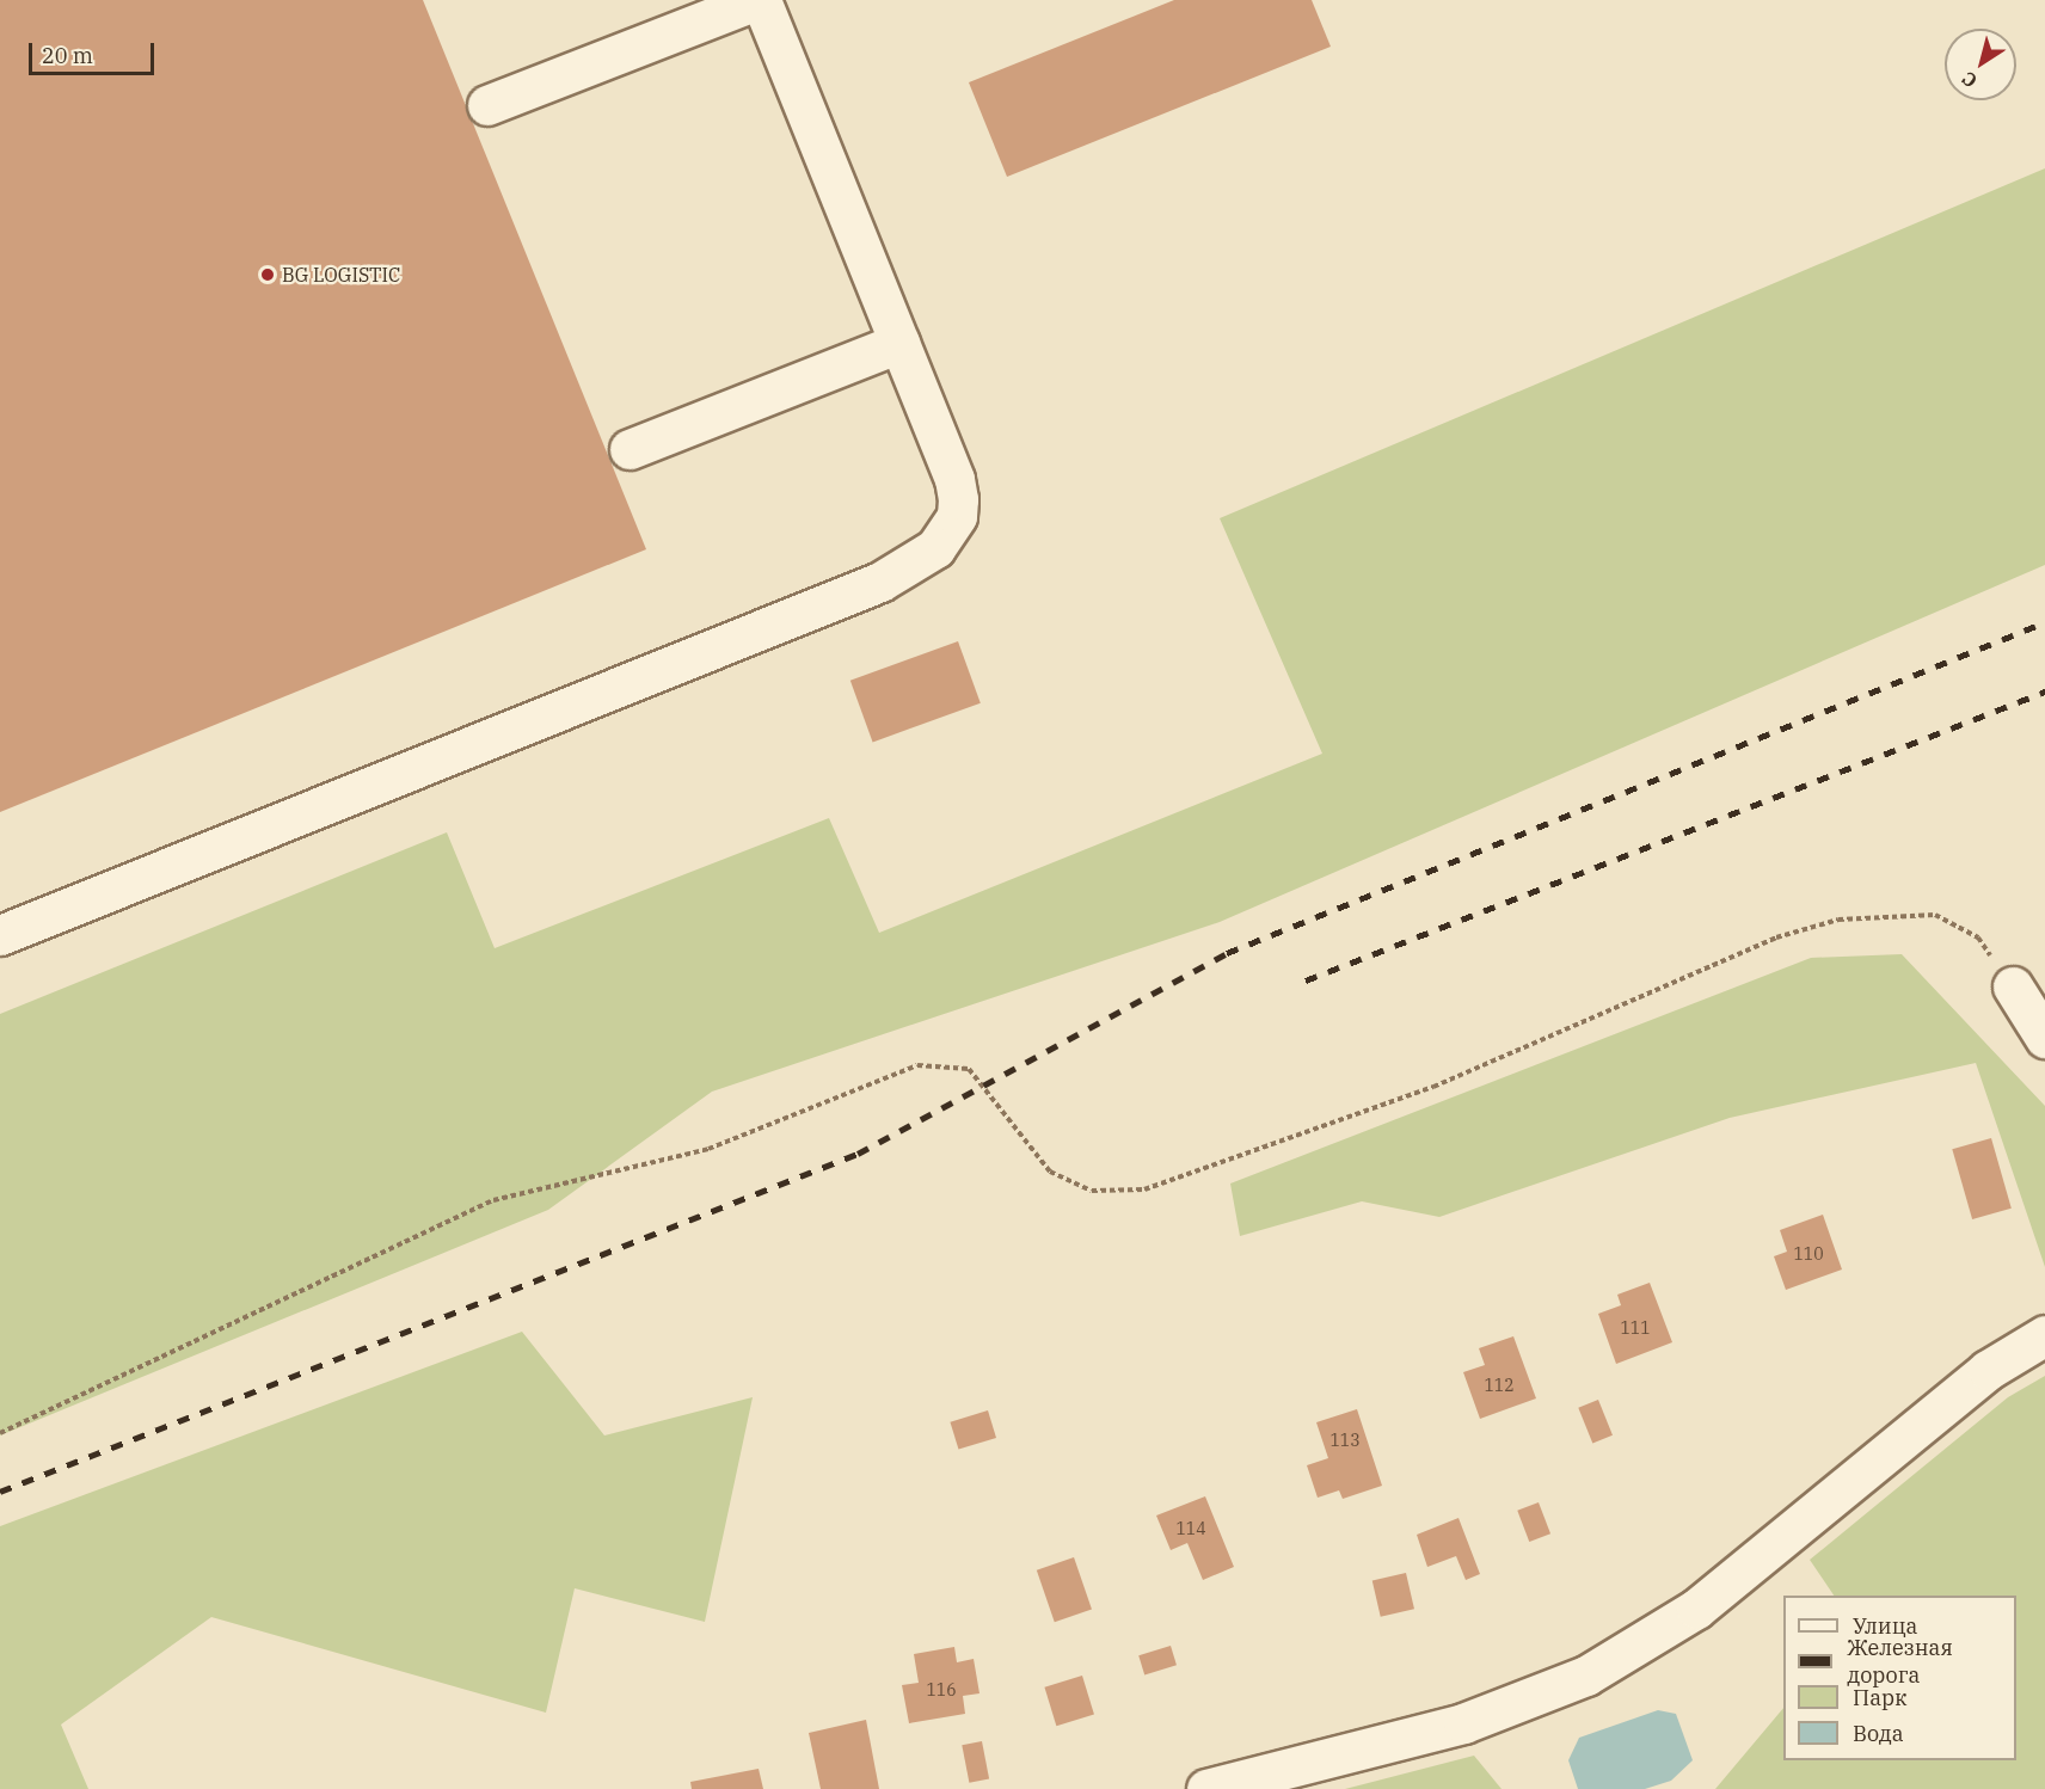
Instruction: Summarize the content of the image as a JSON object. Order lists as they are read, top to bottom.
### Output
{
  "places": ["BG LOGISTIC"],
  "house_numbers": [
    "110",
    "111",
    "112",
    "113",
    "114",
    "116"
  ],
  "legend": [
    "Улица",
    "Железная дорога",
    "Парк",
    "Вода"
  ],
  "scale_bar": "20 m",
  "north": "bottom left"
}
